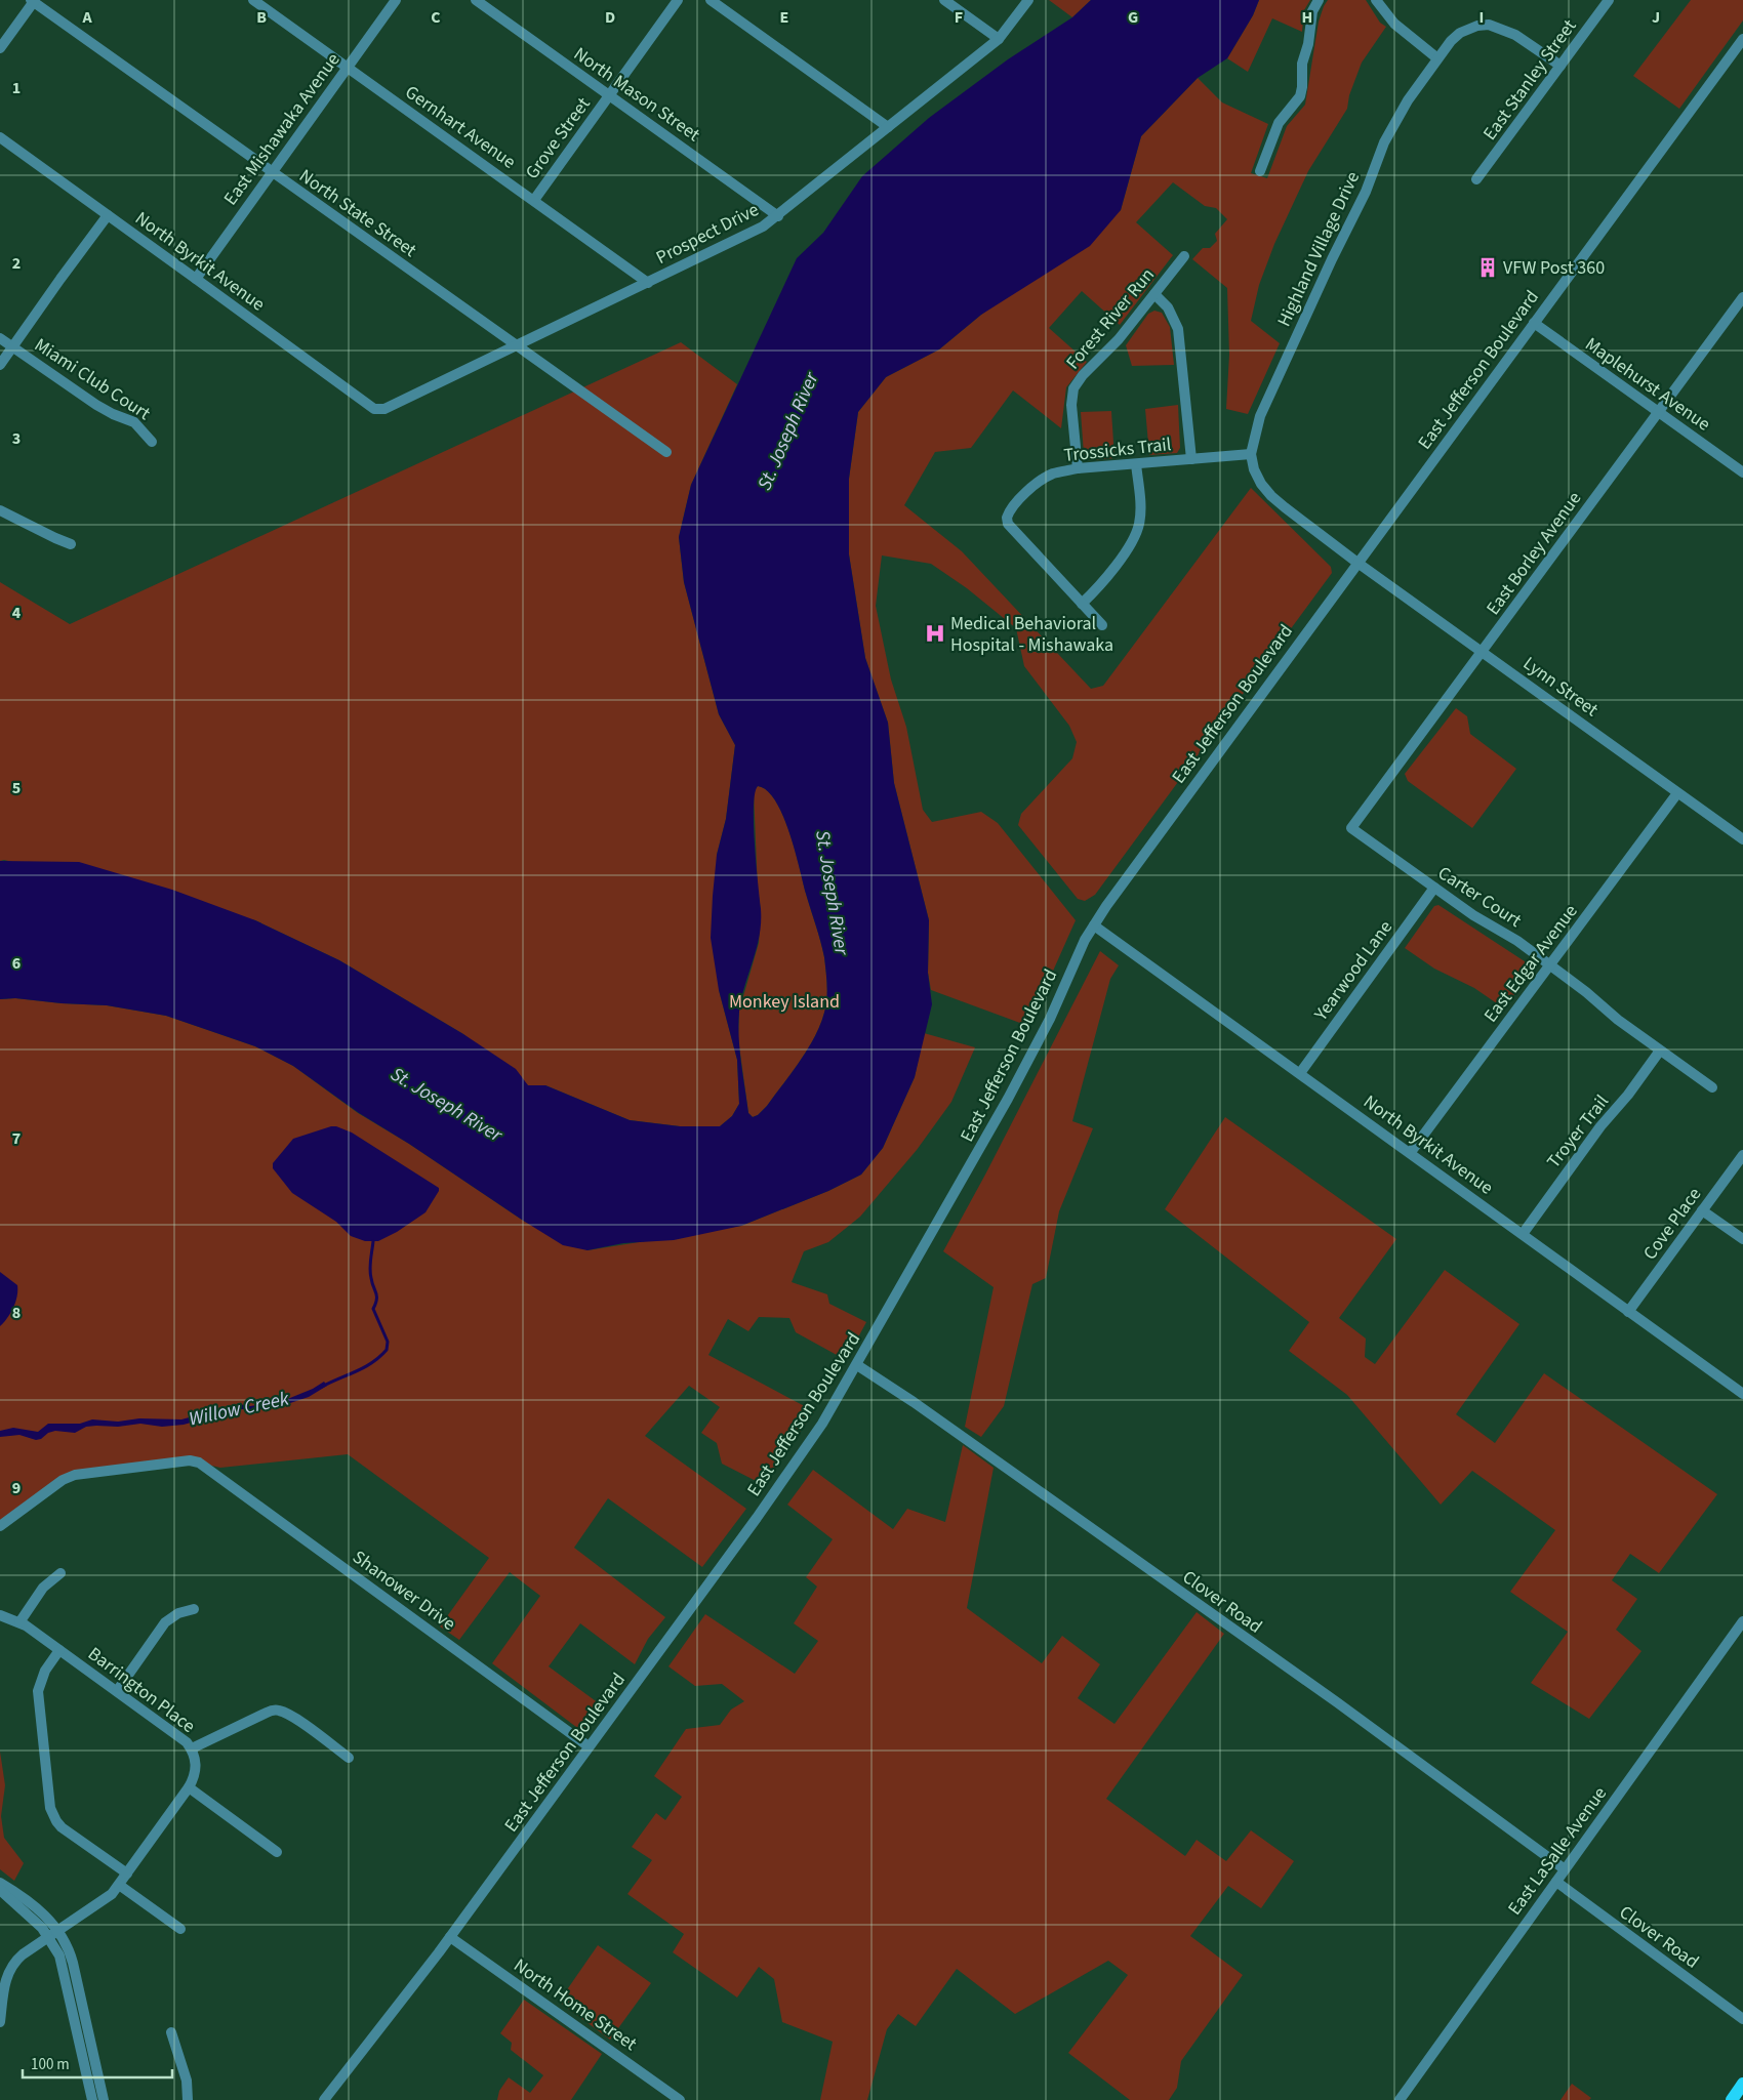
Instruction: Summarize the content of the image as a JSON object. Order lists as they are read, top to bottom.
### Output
{
  "streets": {
    "street": [
      "East Stanley Street",
      "North Mason Street",
      "Gernhart Avenue",
      "East Mishawaka Avenue",
      "Grove Street",
      "North State Street",
      "Prospect Drive",
      "Highland Village Drive",
      "North Byrkit Avenue",
      "Forest River Run",
      "East Jefferson Boulevard",
      "Miami Club Court",
      "Maplehurst Avenue",
      "Trossicks Trail",
      "East Borley Avenue",
      "Lynn Street",
      "Carter Court",
      "East Edgar Avenue",
      "Yearwood Lane",
      "Troyer Trail",
      "Cove Place",
      "Shanower Drive",
      "Clover Road",
      "Barrington Place",
      "East LaSalle Avenue",
      "North Home Street"
    ]
  },
  "crossings": [
    ["East Stanley Street", "Highland Village Drive"],
    ["North Mason Street", "Grove Street"],
    ["North Mason Street", "Prospect Drive"],
    ["Gernhart Avenue", "East Mishawaka Avenue"],
    ["Gernhart Avenue", "Grove Street"],
    ["Gernhart Avenue", "Prospect Drive"],
    ["East Mishawaka Avenue", "North State Street"],
    ["East Mishawaka Avenue", "North Byrkit Avenue"],
    ["North State Street", "Prospect Drive"],
    ["Prospect Drive", "North Byrkit Avenue"],
    ["Highland Village Drive", "Trossicks Trail"],
    ["North Byrkit Avenue", "East Jefferson Boulevard"],
    ["North Byrkit Avenue", "East Edgar Avenue"],
    ["North Byrkit Avenue", "Yearwood Lane"],
    ["North Byrkit Avenue", "Troyer Trail"],
    ["North Byrkit Avenue", "Cove Place"],
    ["Forest River Run", "Trossicks Trail"],
    ["East Jefferson Boulevard", "Maplehurst Avenue"],
    ["East Jefferson Boulevard", "Lynn Street"],
    ["East Jefferson Boulevard", "Shanower Drive"],
    ["East Jefferson Boulevard", "Clover Road"],
    ["East Jefferson Boulevard", "North Home Street"],
    ["Maplehurst Avenue", "East Borley Avenue"],
    ["East Borley Avenue", "Lynn Street"],
    ["East Borley Avenue", "Carter Court"],
    ["Lynn Street", "East Edgar Avenue"],
    ["Carter Court", "East Edgar Avenue"],
    ["Carter Court", "Yearwood Lane"],
    ["Carter Court", "Troyer Trail"],
    ["Clover Road", "East LaSalle Avenue"]
  ],
  "water": ["St. Joseph River", "Willow Creek"],
  "parks": ["Monkey Island"],
  "places": {
    "building": ["VFW Post 360"],
    "hospital": ["Medical Behavioral Hospital - Mishawaka"]
  },
  "scale_bar": "100 m",
  "grid": {
    "columns": [
      "A",
      "B",
      "C",
      "D",
      "E",
      "F",
      "G",
      "H",
      "I",
      "J"
    ],
    "rows": [
      "1",
      "2",
      "3",
      "4",
      "5",
      "6",
      "7",
      "8",
      "9"
    ]
  }
}
